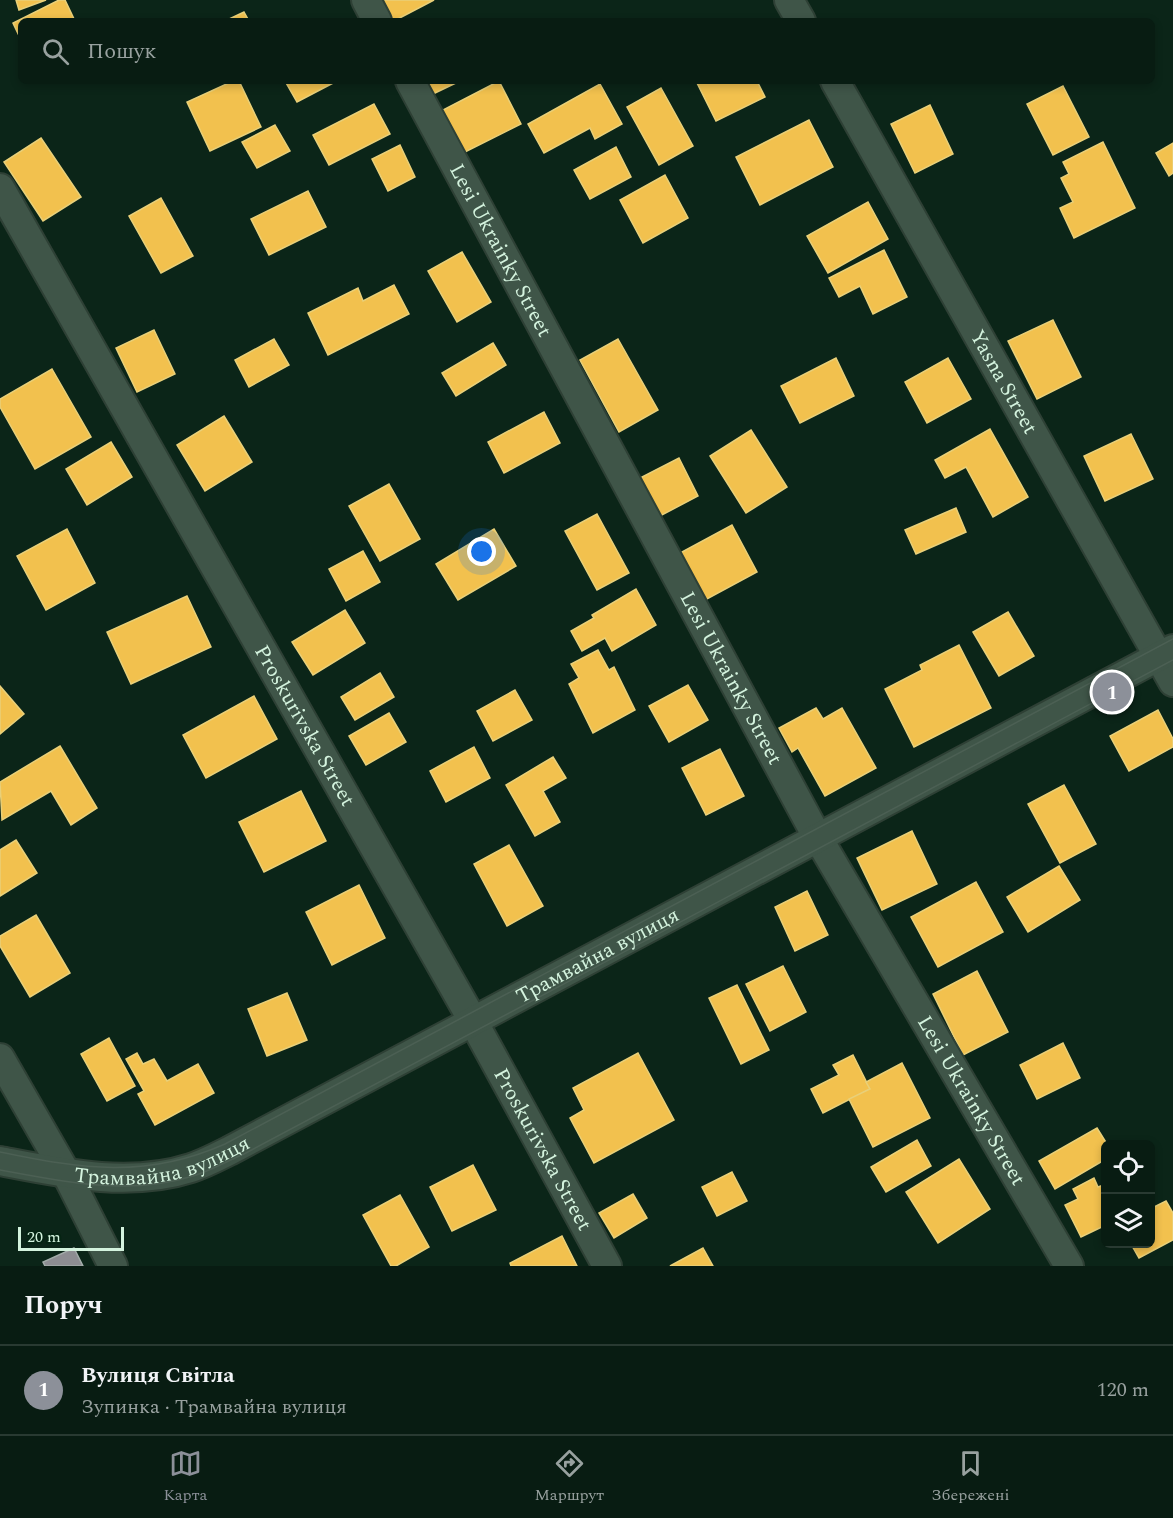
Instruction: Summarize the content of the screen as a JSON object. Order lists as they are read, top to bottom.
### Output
{
  "streets": {
    "street": [
      "Lesi Ukrainky Street",
      "Yasna Street",
      "Proskurivska Street",
      "Трамвайна вулиця"
    ]
  },
  "crossings": [
    ["Lesi Ukrainky Street", "Трамвайна вулиця"],
    ["Yasna Street", "Трамвайна вулиця"],
    ["Proskurivska Street", "Трамвайна вулиця"]
  ],
  "scale_bar": "20 m",
  "page": {
    "search": "Пошук",
    "pins": "1",
    "scale": "20 m",
    "heading": "Поруч",
    "list": [
      {
        "mark": "1",
        "name": "Вулиця Світла",
        "note": "Зупинка · Трамвайна вулиця",
        "value": "120 m"
      }
    ],
    "nav": ["Карта", "Маршрут", "Збережені"]
  }
}
